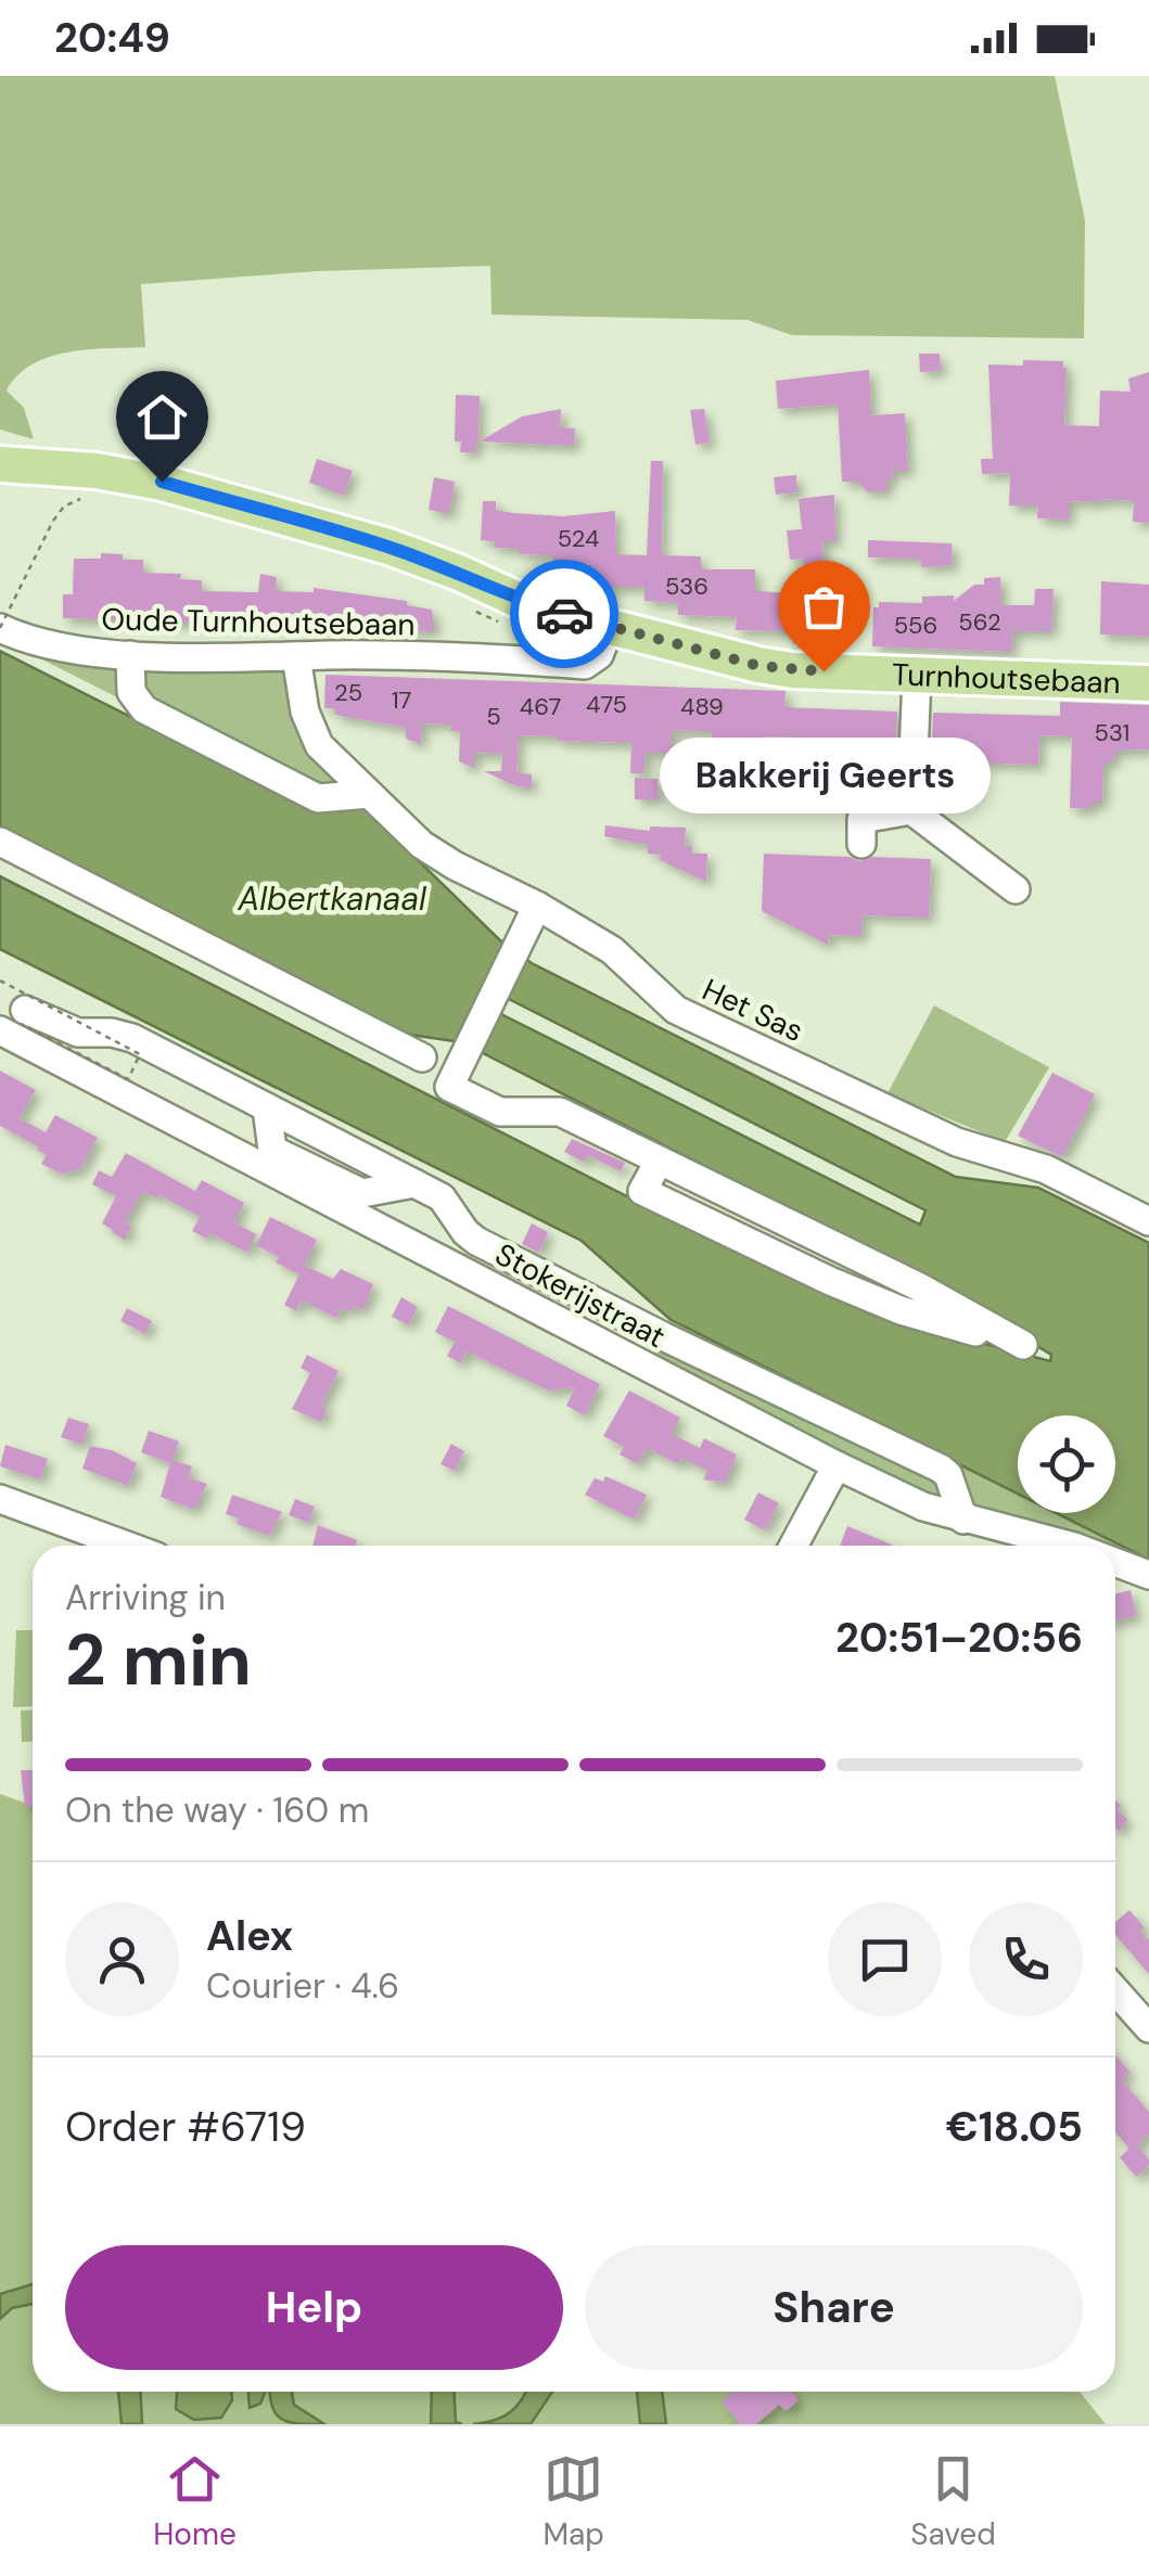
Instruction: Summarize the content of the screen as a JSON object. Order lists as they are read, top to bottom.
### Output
{
  "streets": {
    "main road": ["Turnhoutsebaan"],
    "street": ["Oude Turnhoutsebaan", "Het Sas", "Stokerijstraat"]
  },
  "crossings": [
    ["Oude Turnhoutsebaan", "Turnhoutsebaan"],
    ["Oude Turnhoutsebaan", "Het Sas"]
  ],
  "water": ["Albertkanaal"],
  "places": ["Bakkerij Geerts"],
  "house_numbers": [
    "524",
    "536",
    "562",
    "556",
    "25",
    "17",
    "475",
    "467",
    "489",
    "5",
    "531"
  ],
  "page": {
    "status": "20:49",
    "bubble": "Bakkerij Geerts",
    "heading": ["2 min", "Arriving in", "20:51–20:56"],
    "panel": [
      "Alex",
      "Courier · 4.6",
      "Order #6719",
      "€18.05"
    ],
    "bar": "On the way · 160 m",
    "buttons": ["Help", "Share"],
    "tabs": ["Home", "Map", "Saved"]
  }
}
